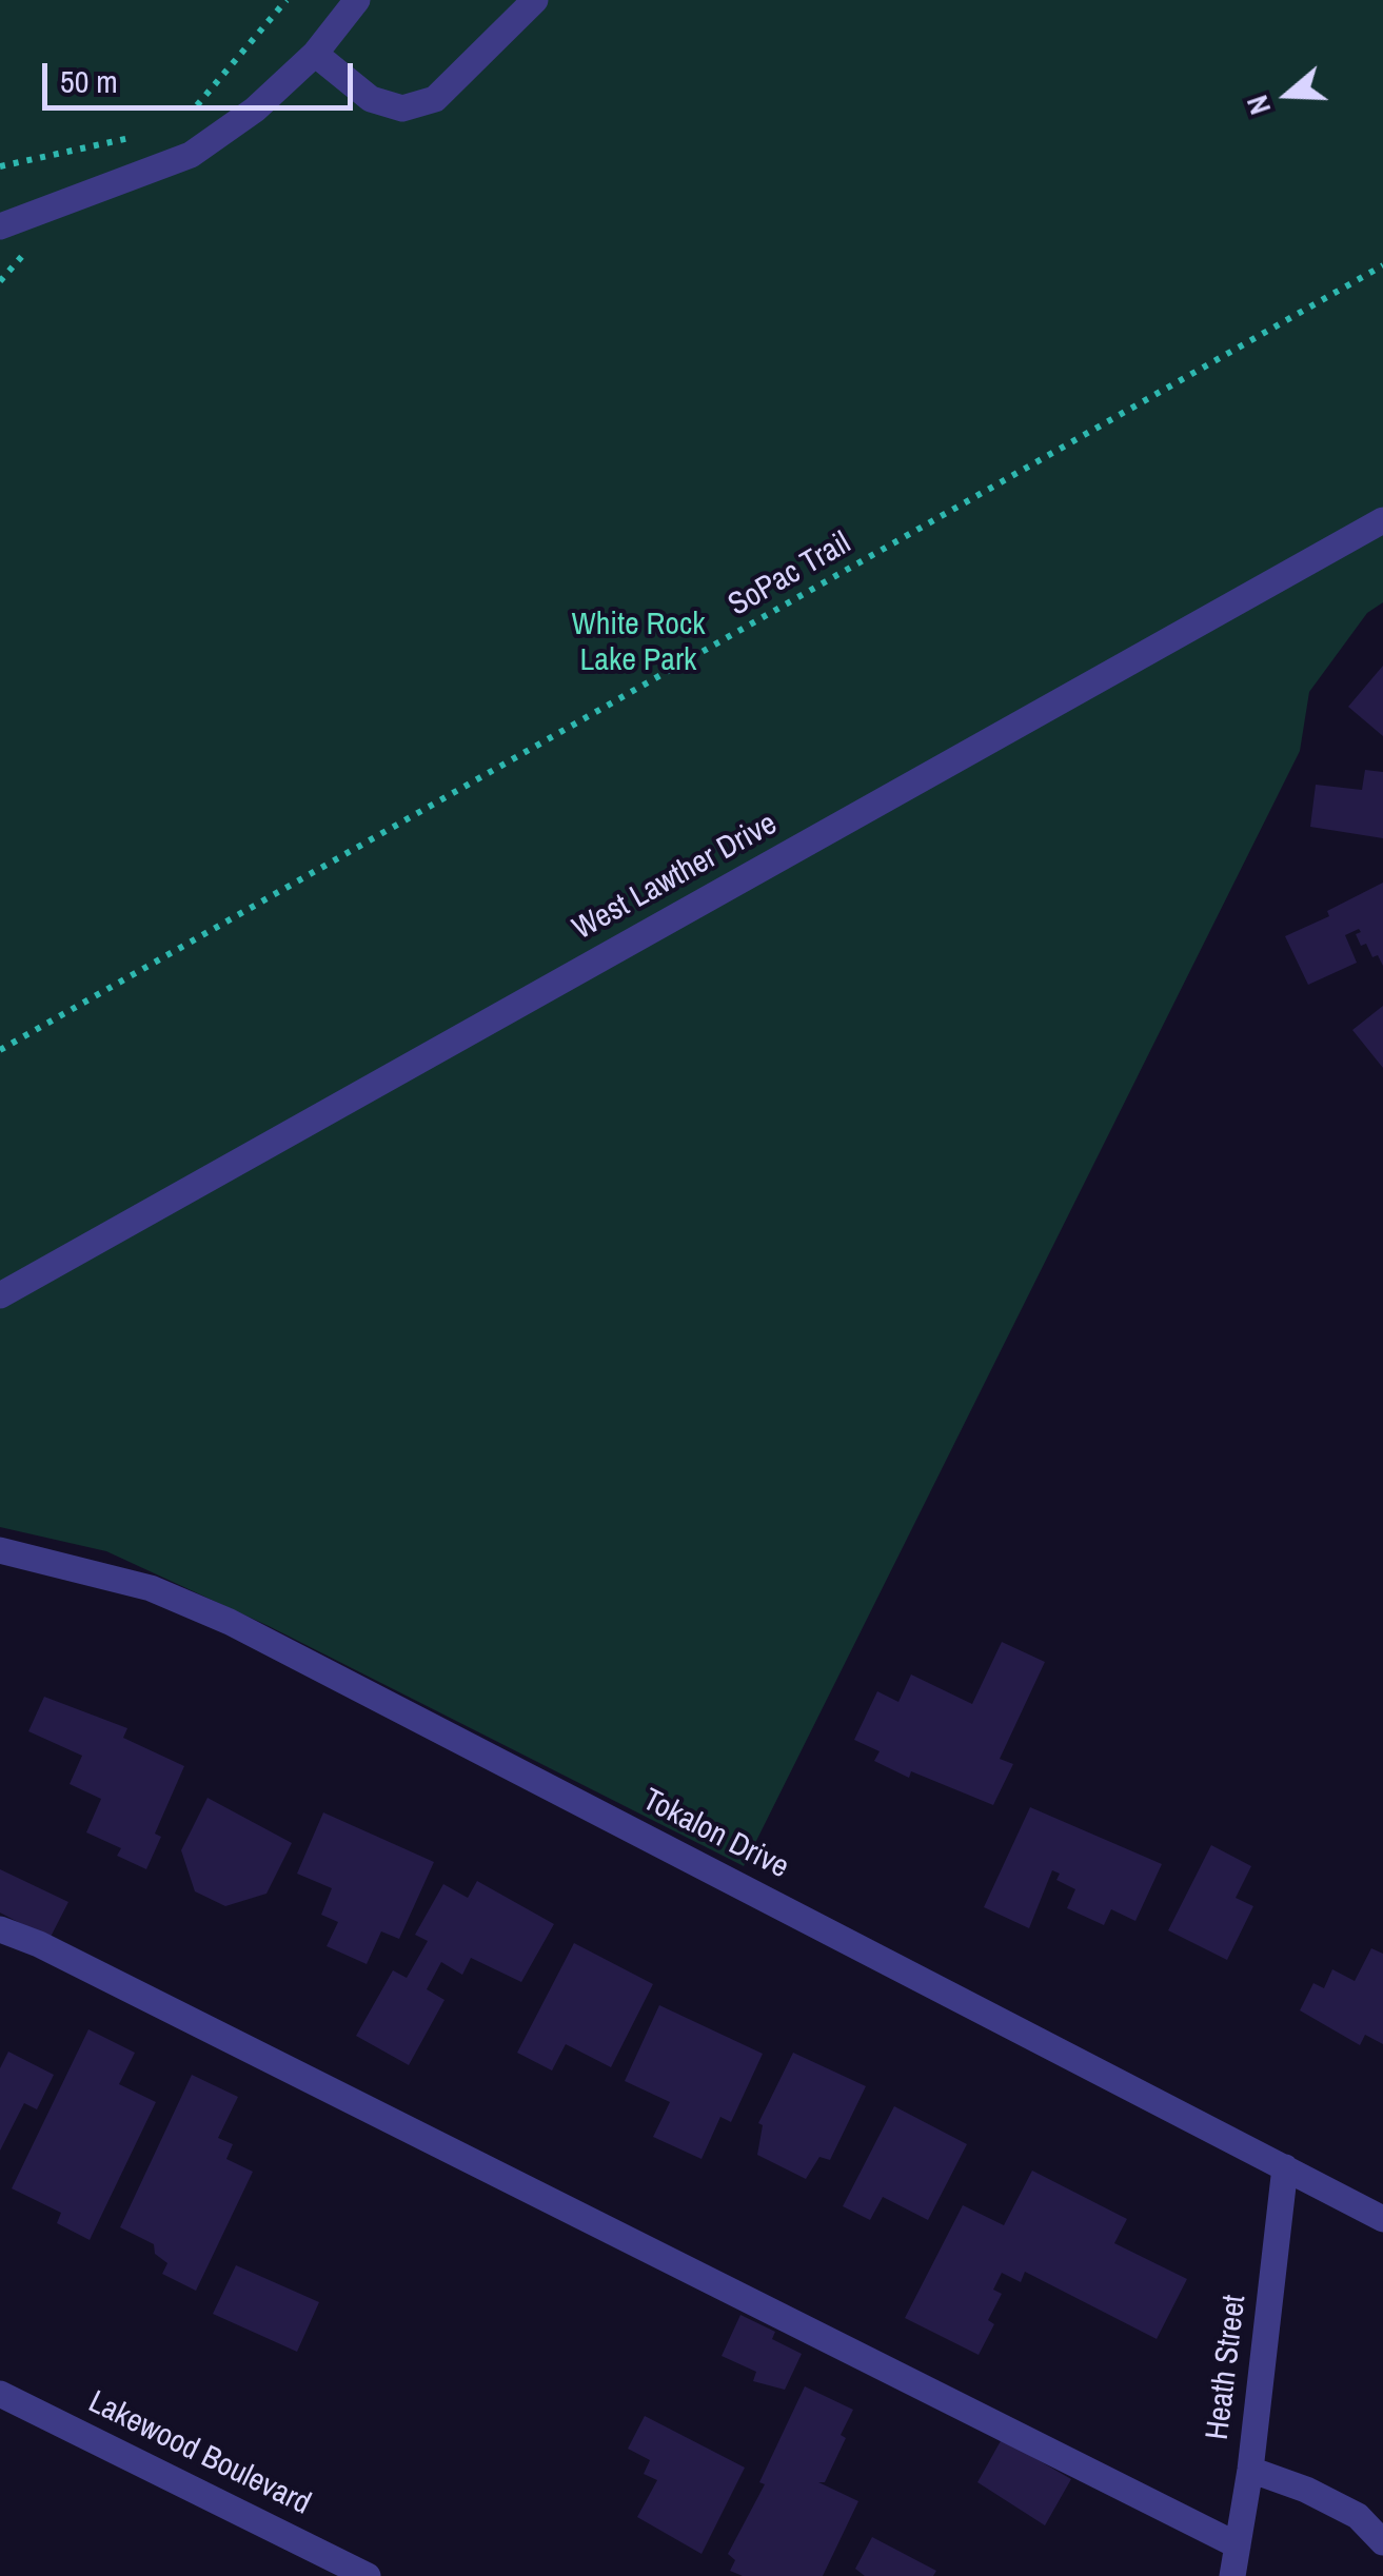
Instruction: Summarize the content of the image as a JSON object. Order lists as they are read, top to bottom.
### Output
{
  "streets": {
    "street": [
      "West Lawther Drive",
      "Tokalon Drive",
      "Heath Street",
      "Lakewood Boulevard"
    ],
    "path": ["SoPac Trail"]
  },
  "crossings": [
    ["Tokalon Drive", "Heath Street"]
  ],
  "parks": ["White Rock Lake Park"],
  "scale_bar": "50 m",
  "north": "left"
}
